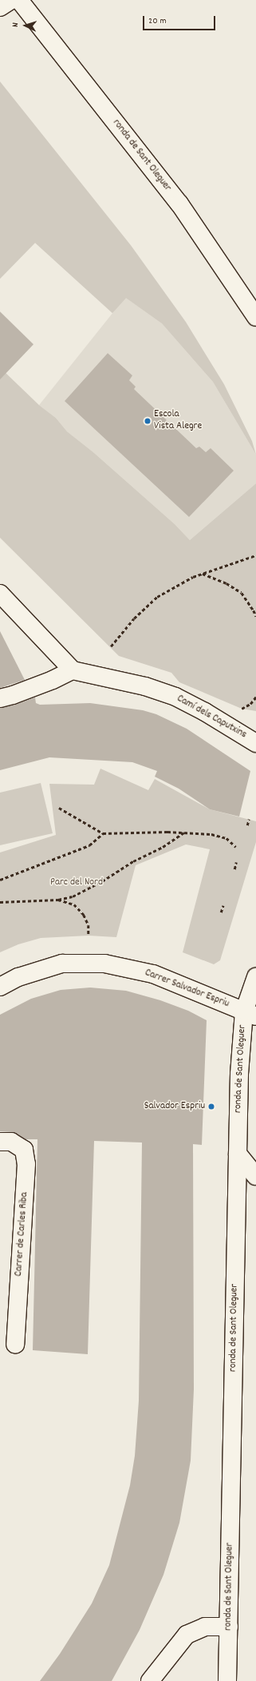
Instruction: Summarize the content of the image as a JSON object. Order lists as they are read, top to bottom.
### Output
{
  "streets": {
    "street": [
      "ronda de Sant Oleguer",
      "Camí dels Caputxins",
      "Carrer Salvador Espriu",
      "Carrer de Carles Riba"
    ]
  },
  "crossings": [
    ["ronda de Sant Oleguer", "Carrer Salvador Espriu"]
  ],
  "parks": ["Parc del Nord"],
  "places": ["Escola Vista Alegre", "Salvador Espriu"],
  "scale_bar": "20 m",
  "north": "left"
}
